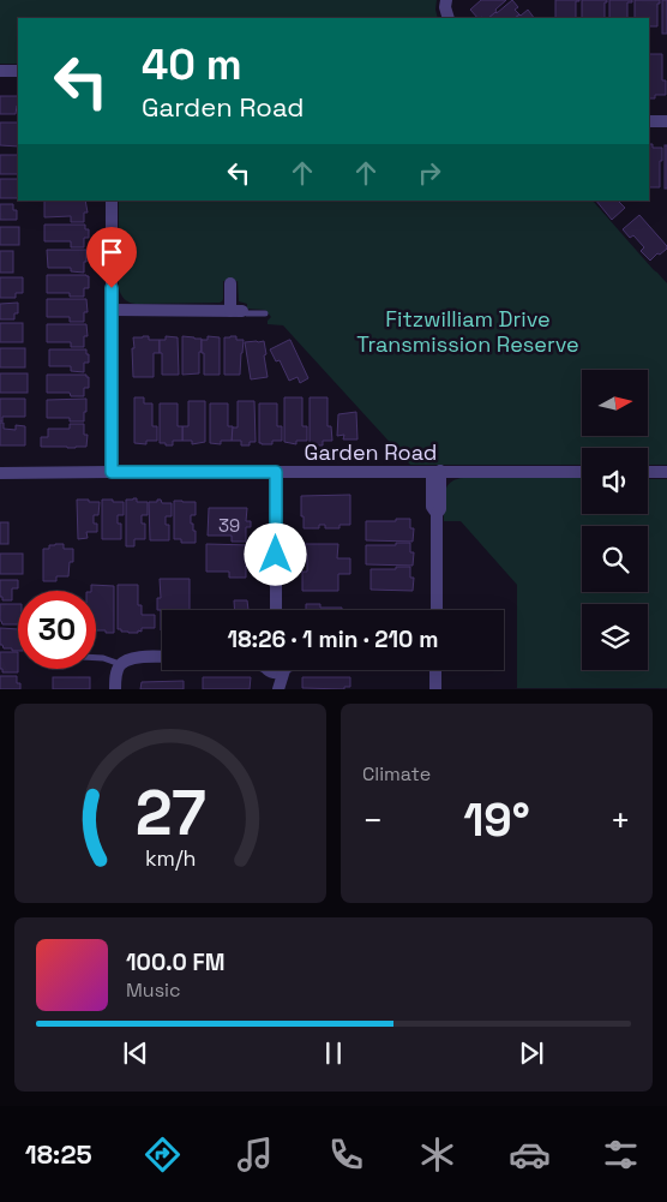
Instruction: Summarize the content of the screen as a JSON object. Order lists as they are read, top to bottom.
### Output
{
  "streets": {
    "street": ["Garden Road"]
  },
  "parks": ["Fitzwilliam Drive Transmission Reserve"],
  "house_numbers": ["39"],
  "north": "right",
  "page": {
    "turn": ["40 m", "Garden Road"],
    "limit": "30",
    "trip": "18:26 · 1 min · 210 m",
    "tile": "Climate",
    "heat": ["−", "19°", "+"],
    "song": ["100.0 FM", "Music"],
    "tabs": "18:25",
    "gauge": ["27", "km/h"]
  }
}
